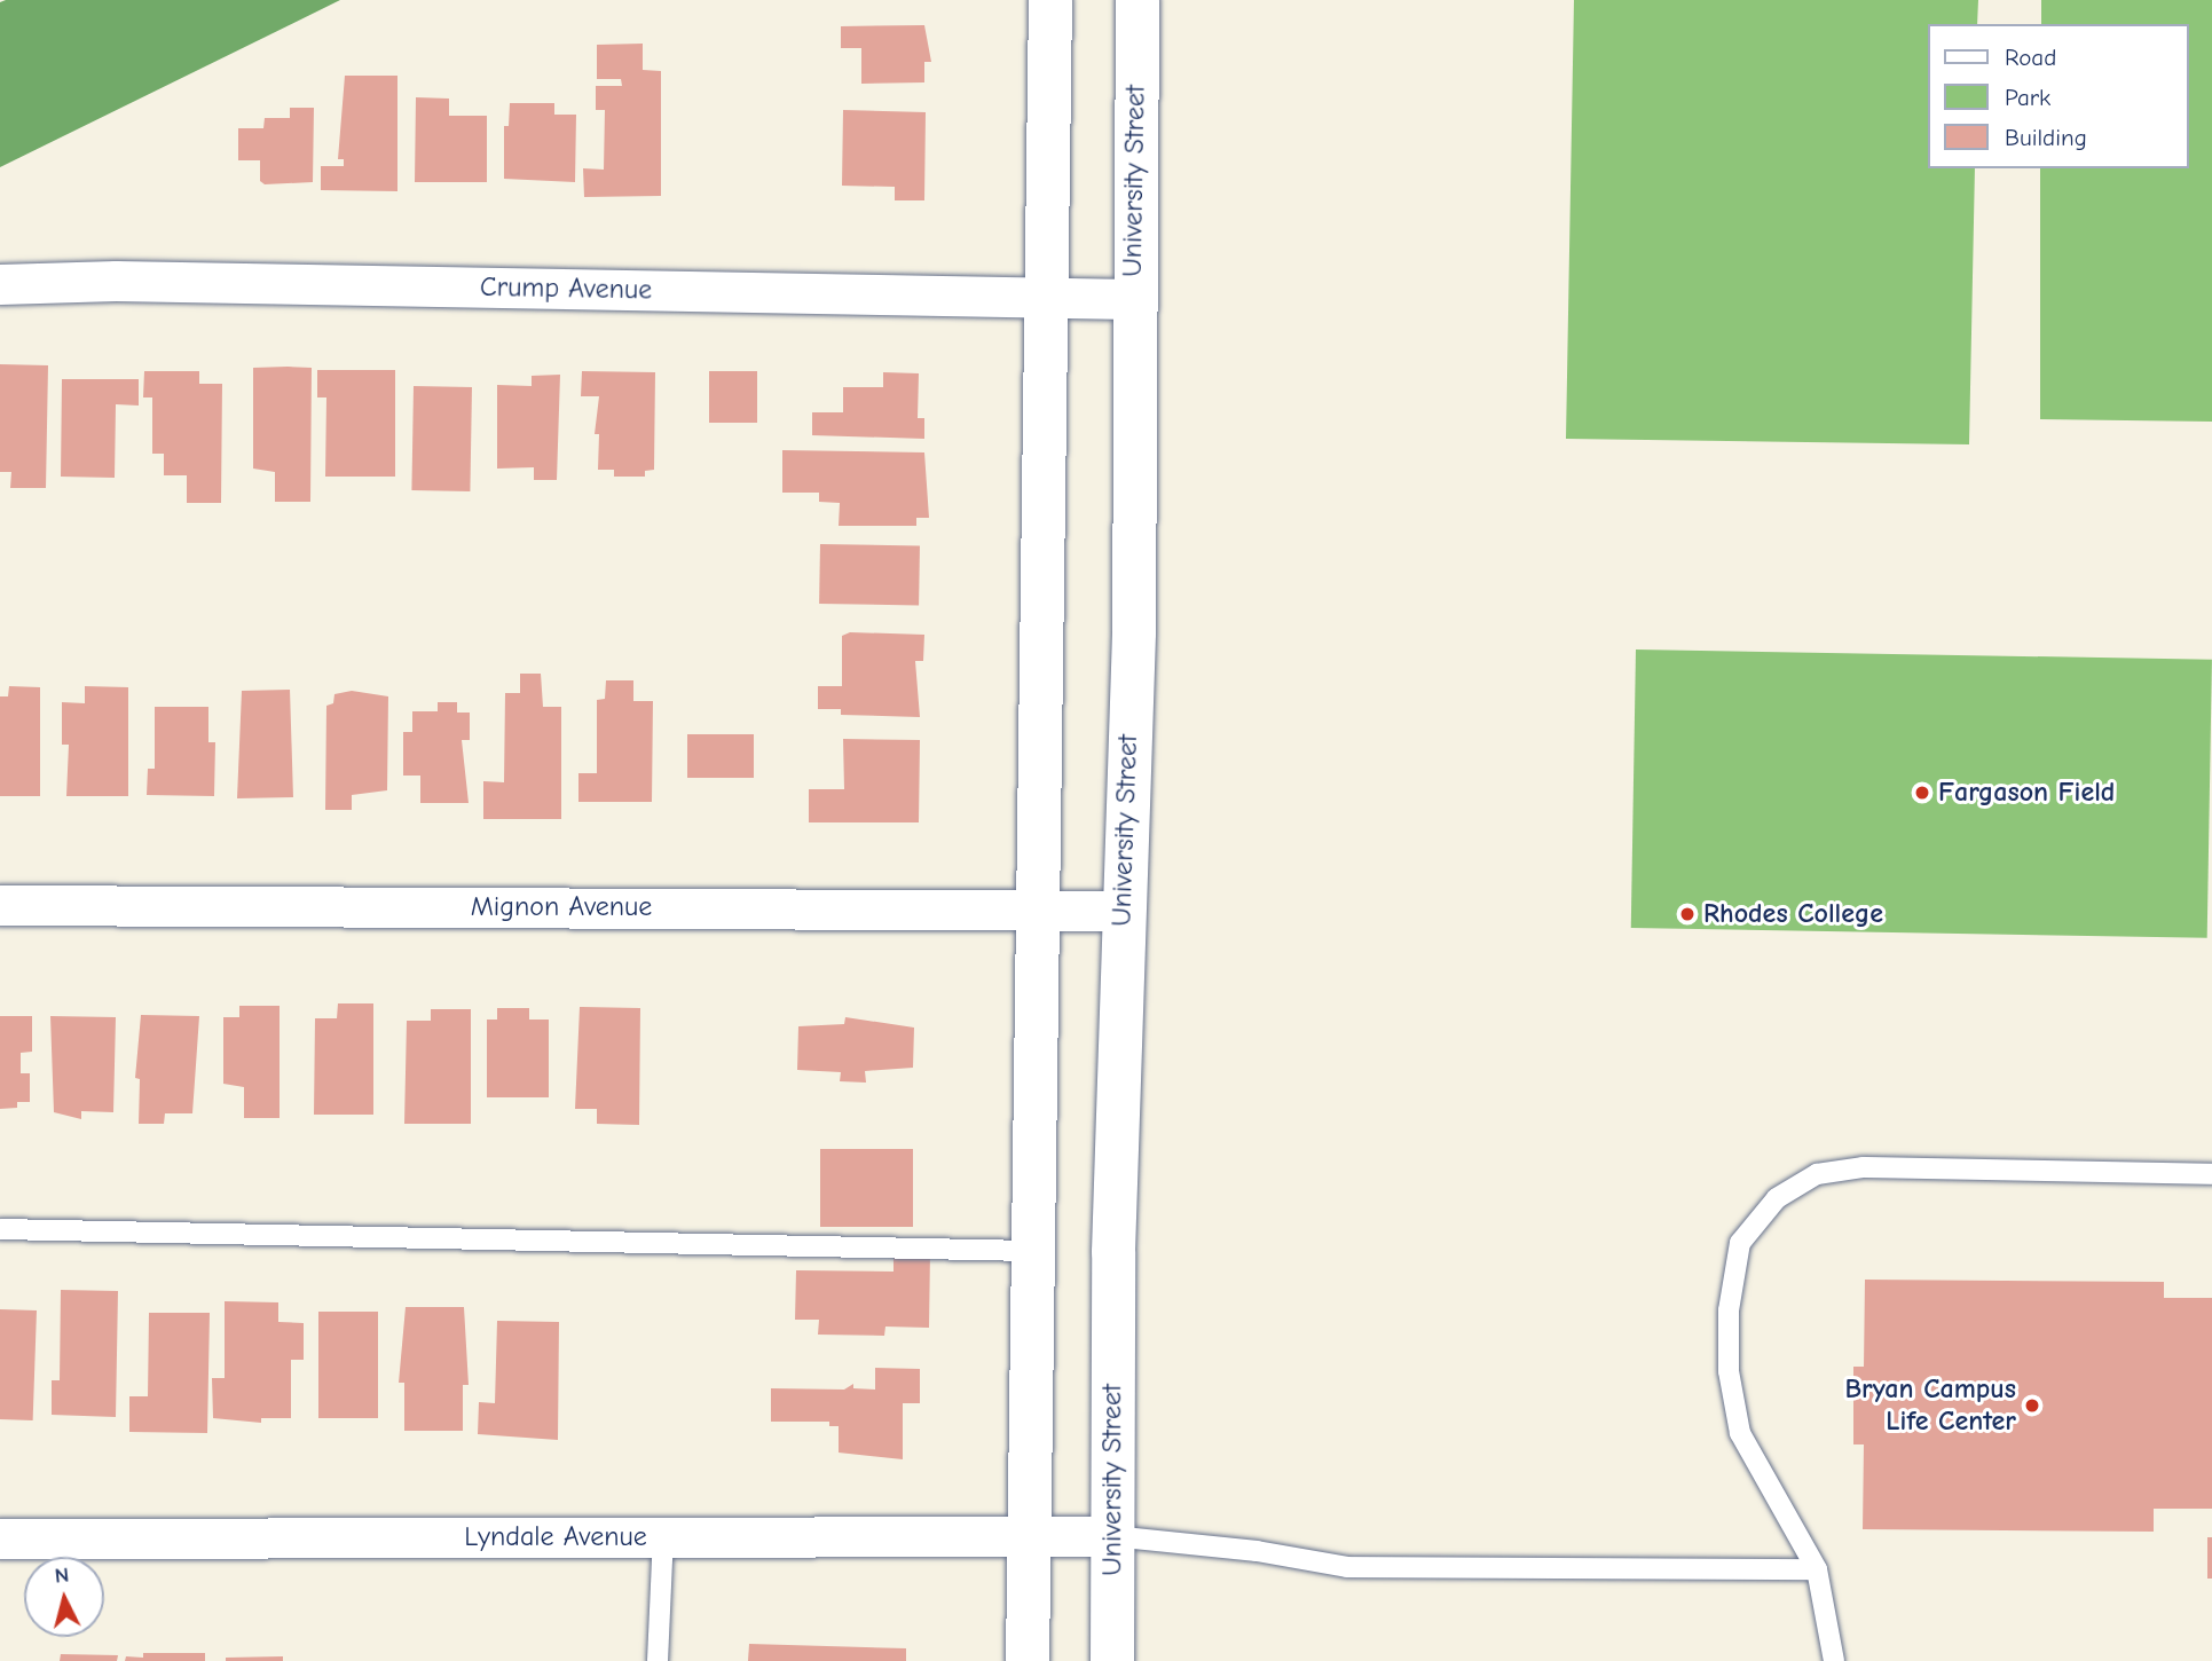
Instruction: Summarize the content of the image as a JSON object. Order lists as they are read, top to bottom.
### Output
{
  "streets": {
    "main road": ["University Street"],
    "street": ["Crump Avenue", "Mignon Avenue", "Lyndale Avenue"]
  },
  "crossings": [
    ["University Street", "Crump Avenue"],
    ["University Street", "Mignon Avenue"],
    ["University Street", "Lyndale Avenue"]
  ],
  "places": ["Fargason Field", "Rhodes College", "Bryan Campus Life Center"],
  "legend": ["Road", "Park", "Building"],
  "north": "top"
}
